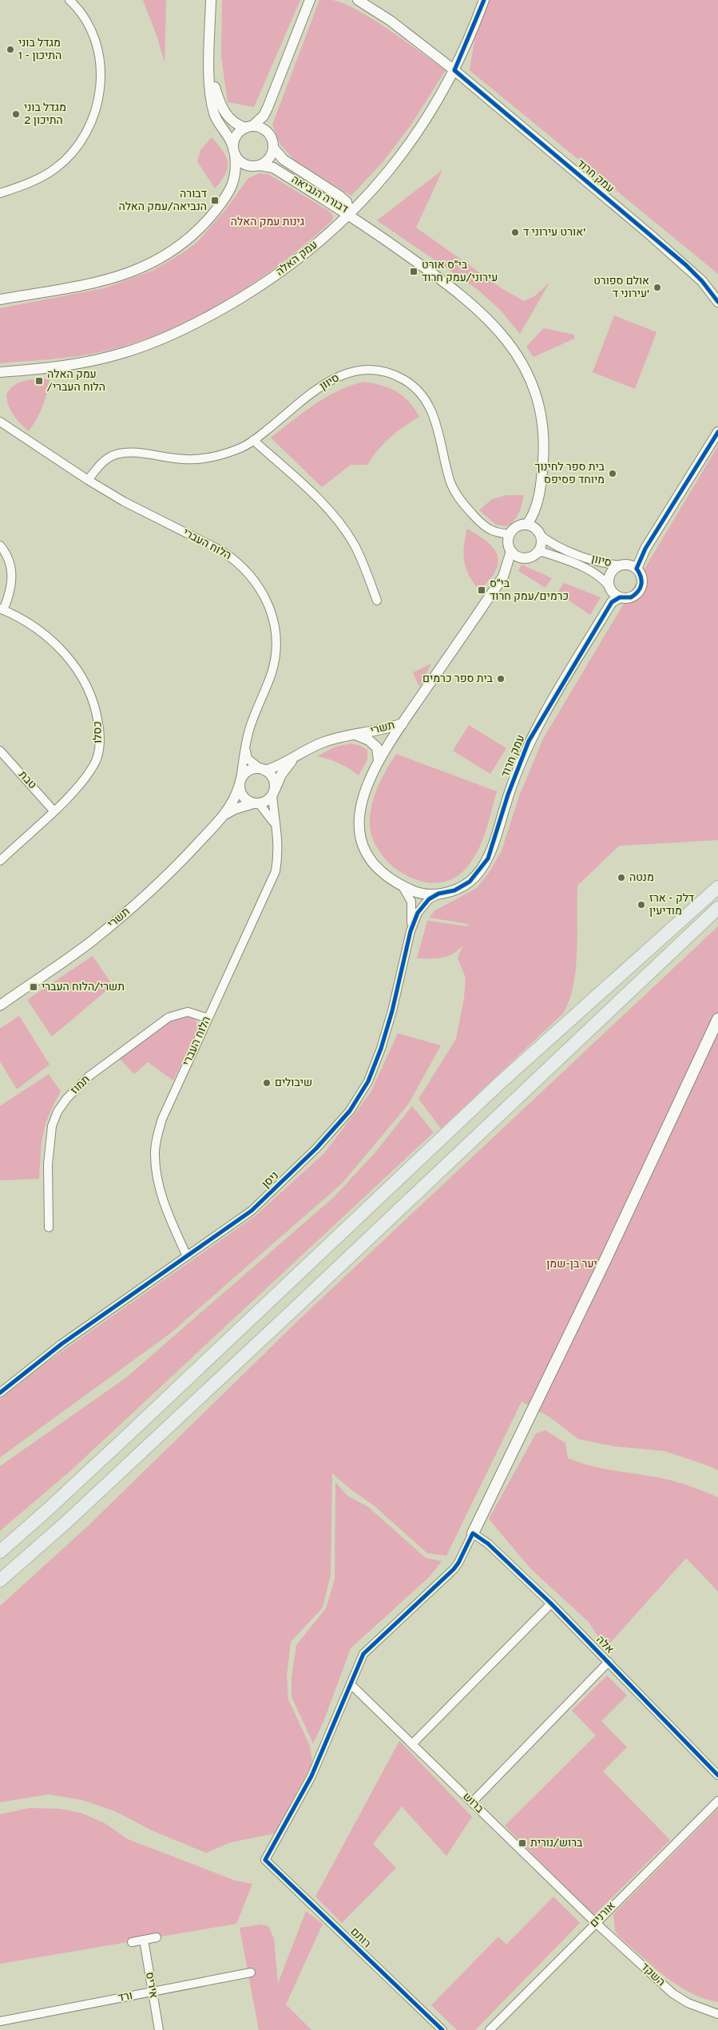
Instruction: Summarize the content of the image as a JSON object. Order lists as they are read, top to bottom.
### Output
{
  "streets": {
    "street": [
      "עמק חרוד",
      "דבורה הנביאה",
      "עמק האלה",
      "סיוון",
      "הלוח העברי",
      "תשרי",
      "כסלו",
      "טבת",
      "תמוז",
      "ניסן",
      "אלה",
      "ברוש",
      "אורנים",
      "רותם",
      "השקד",
      "איריס",
      "ורד"
    ]
  },
  "crossings": [
    ["עמק חרוד", "עמק האלה"],
    ["עמק חרוד", "סיוון"],
    ["עמק חרוד", "תשרי"],
    ["עמק חרוד", "ניסן"],
    ["דבורה הנביאה", "עמק האלה"],
    ["סיוון", "הלוח העברי"],
    ["הלוח העברי", "תשרי"],
    ["הלוח העברי", "תמוז"],
    ["הלוח העברי", "ניסן"],
    ["כסלו", "טבת"],
    ["ברוש", "אורנים"],
    ["ברוש", "רותם"],
    ["ברוש", "השקד"],
    ["אורנים", "השקד"],
    ["איריס", "ורד"]
  ],
  "parks": ["גינות עמק האלה", "יער בן-שמן"],
  "places": {
    "other": [
      "מגדל בוני התיכון - 1",
      "מגדל בוני התיכון 2",
      "אורט עירוני ד'",
      "אולם ספורט עירוני ד'",
      "בית ספר לחינוך מיוחד פסיפס",
      "בית ספר כרמים",
      "מנטה",
      "דלק - ארז מודיעין",
      "שיבולים"
    ],
    "transit": [
      "דבורה הנביאה/עמק האלה",
      "בי״ס אורט עירוני/עמק חרוד",
      "עמק האלה /הלוח העברי",
      "בי״ס כרמים/עמק חרוד",
      "תשרי/הלוח העברי",
      "ברוש/נורית"
    ]
  }
}
